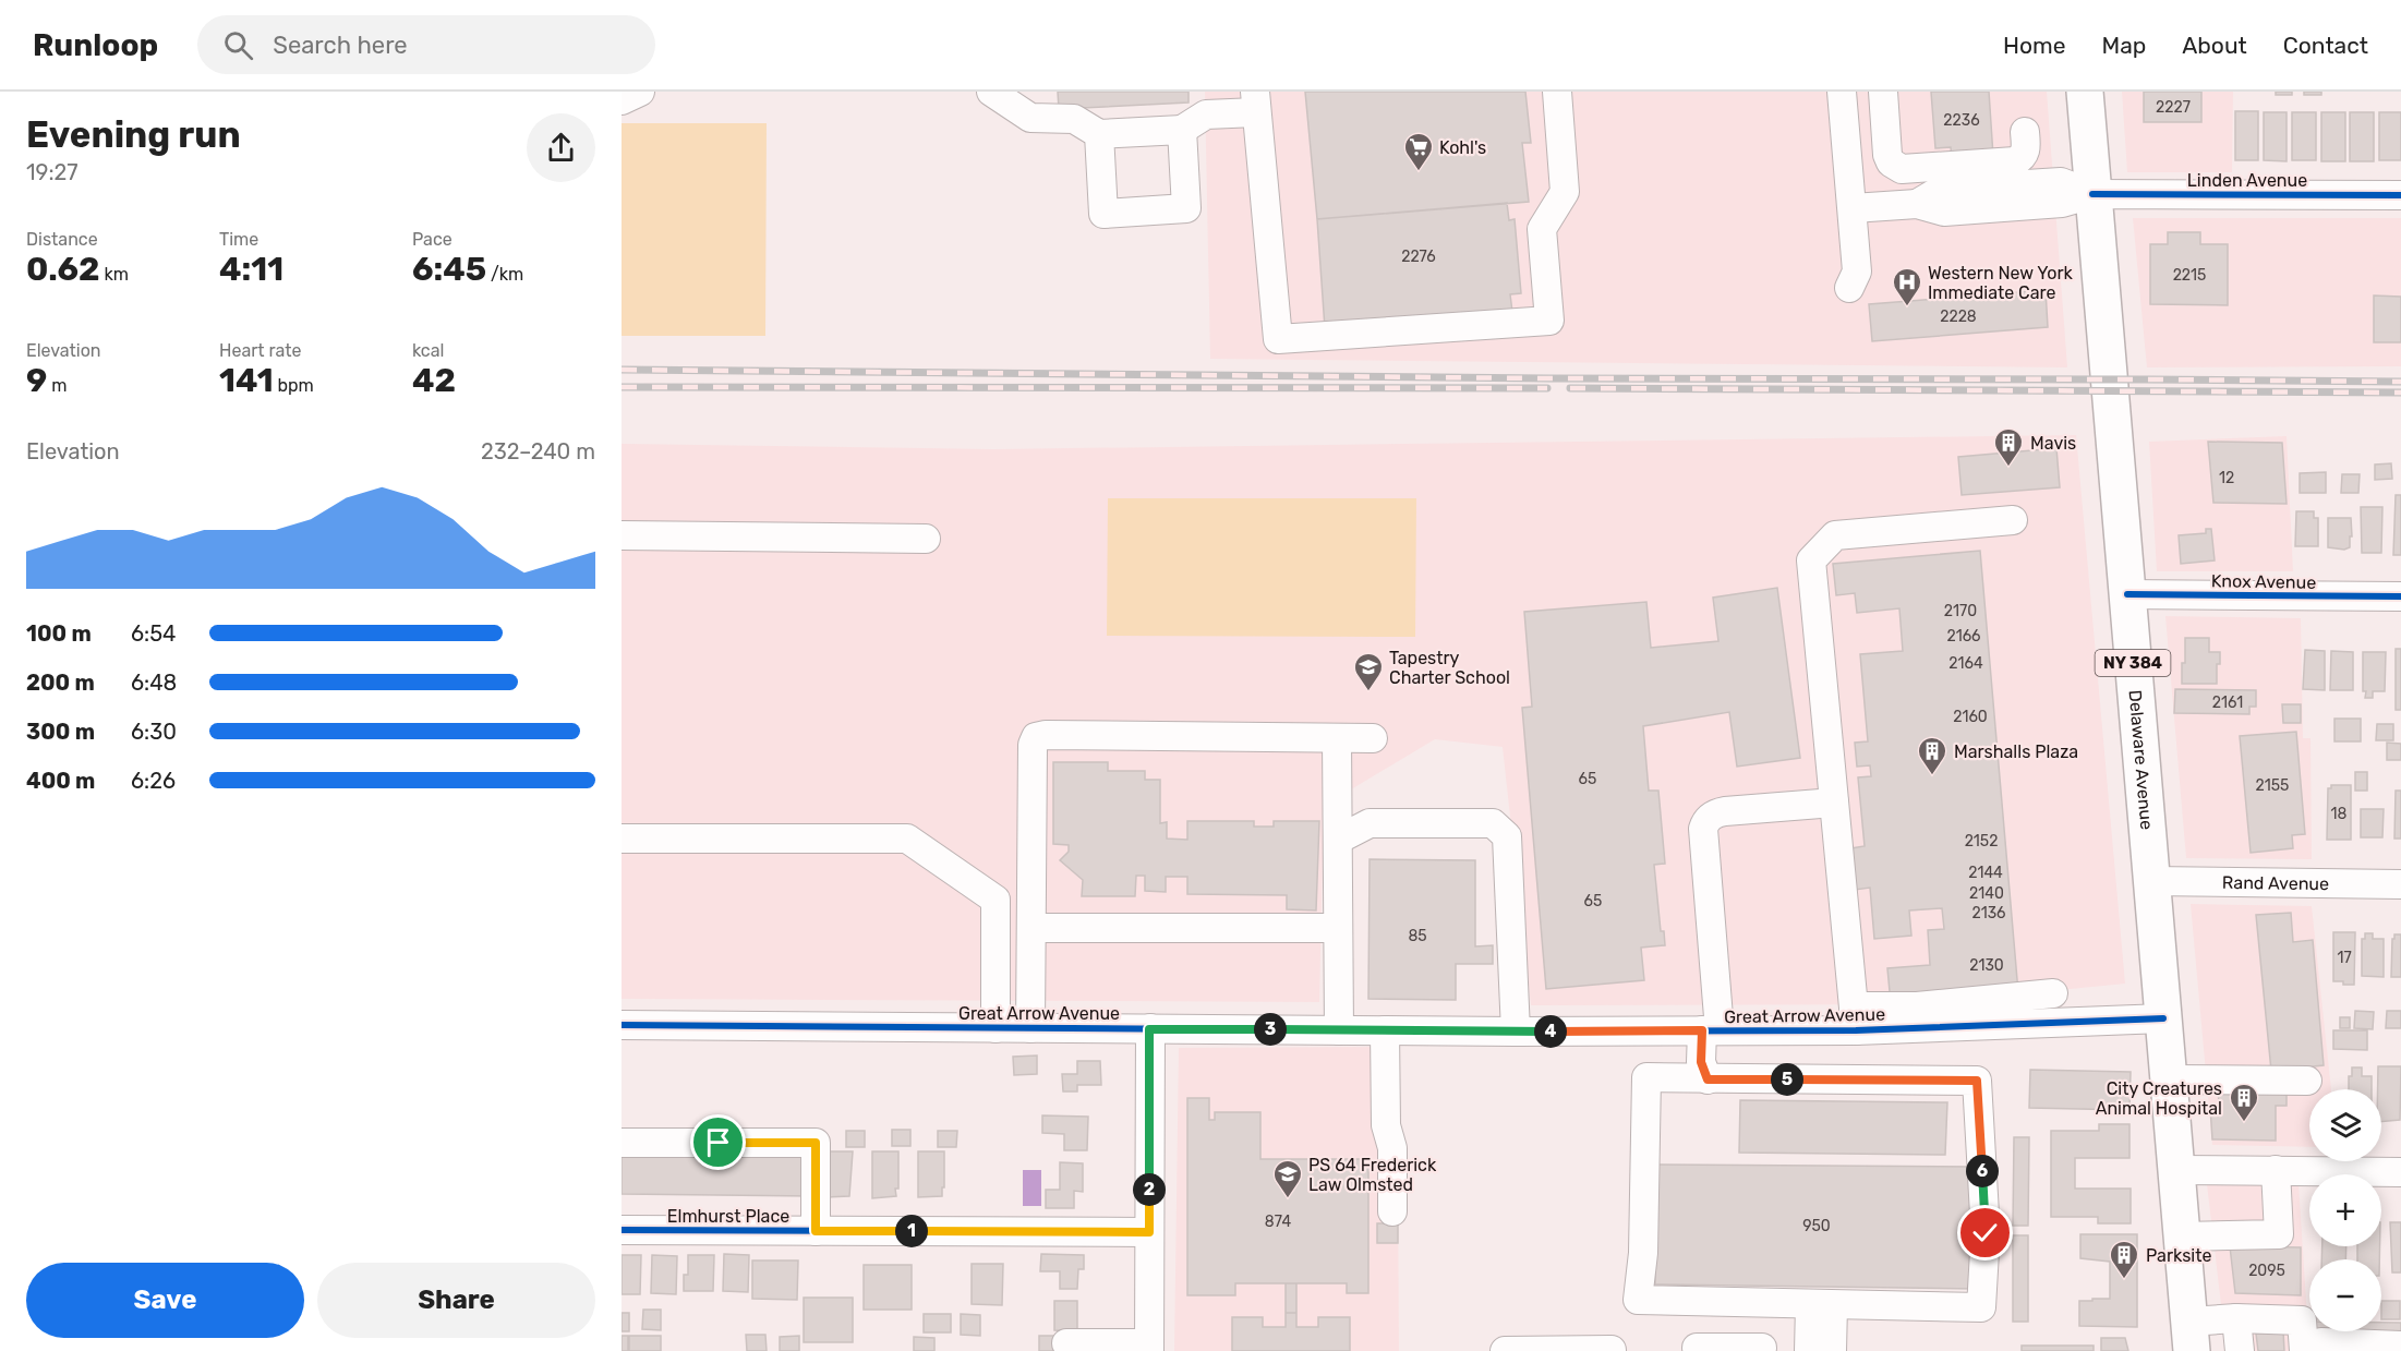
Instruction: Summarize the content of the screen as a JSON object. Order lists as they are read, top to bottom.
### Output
{
  "streets": {
    "main road": ["NY 384", "Delaware Avenue"],
    "street": [
      "Linden Avenue",
      "Knox Avenue",
      "Rand Avenue",
      "Great Arrow Avenue",
      "Elmhurst Place"
    ]
  },
  "crossings": [
    ["Linden Avenue", "Delaware Avenue"],
    ["Knox Avenue", "Delaware Avenue"],
    ["Delaware Avenue", "Rand Avenue"],
    ["Delaware Avenue", "Great Arrow Avenue"]
  ],
  "places": {
    "supermarket": ["Kohl's"],
    "hospital": ["Western New York Immediate Care"],
    "building": [
      "Mavis",
      "Marshalls Plaza",
      "City Creatures Animal Hospital",
      "Parksite"
    ],
    "school or university": ["Tapestry Charter School", "PS 64 Frederick Law Olmsted"]
  },
  "house_numbers": [
    "2227",
    "2236",
    "2276",
    "2215",
    "2228",
    "12",
    "2170",
    "2166",
    "2164",
    "2161",
    "2160",
    "65",
    "2155",
    "18",
    "2152",
    "2144",
    "2140",
    "65",
    "2136",
    "85",
    "17",
    "2130",
    "874",
    "950",
    "2095"
  ],
  "page": {
    "header": "Runloop",
    "search": "Search here",
    "nav": [
      "Home",
      "Map",
      "About",
      "Contact"
    ],
    "heading": ["Evening run", "19:27"],
    "stats": [
      ["Distance", "0.62 km"],
      ["Time", "4:11"],
      ["Pace", "6:45 /km"],
      ["Elevation", "9 m"],
      ["Heart rate", "141 bpm"],
      ["kcal", "42"]
    ],
    "chart": ["Elevation", "232–240 m"],
    "list": [
      {
        "name": "100 m",
        "note": "6:54"
      },
      {
        "name": "200 m",
        "note": "6:48"
      },
      {
        "name": "300 m",
        "note": "6:30"
      },
      {
        "name": "400 m",
        "note": "6:26"
      }
    ],
    "pins": [
      "3",
      "4",
      "5",
      "6",
      "2",
      "1"
    ],
    "map_buttons": ["+", "−"],
    "buttons": ["Save", "Share"]
  }
}
